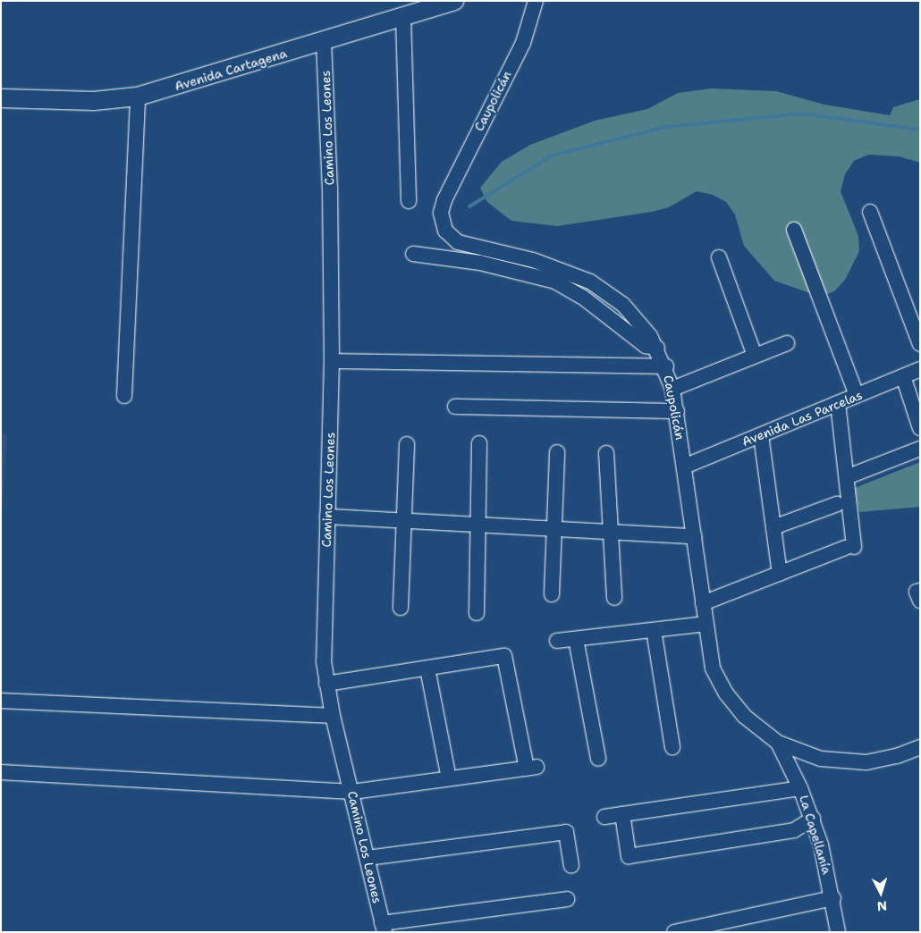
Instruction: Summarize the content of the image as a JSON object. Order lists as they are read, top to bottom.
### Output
{
  "streets": {
    "main road": ["Avenida Cartagena"],
    "street": [
      "Caupolicán",
      "Camino Los Leones",
      "Avenida Las Parcelas",
      "La Capellanía"
    ]
  },
  "crossings": [
    ["Avenida Cartagena", "Camino Los Leones"],
    ["Caupolicán", "Avenida Las Parcelas"],
    ["Caupolicán", "La Capellanía"]
  ],
  "north": "bottom"
}
